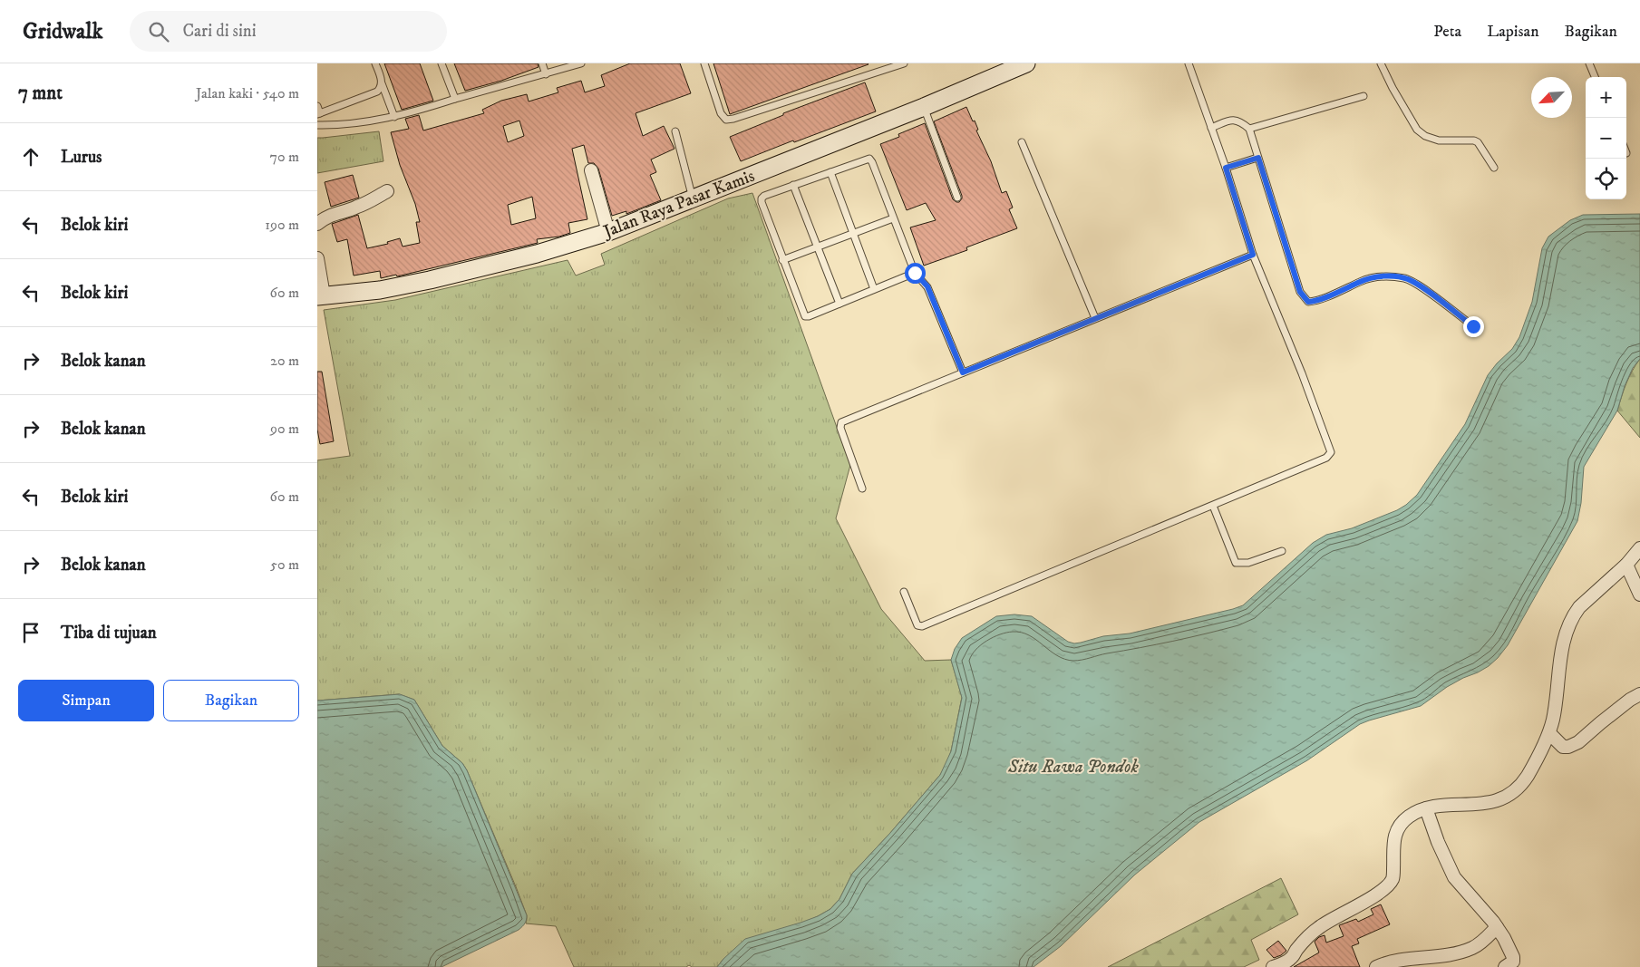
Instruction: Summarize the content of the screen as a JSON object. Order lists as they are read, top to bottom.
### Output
{
  "streets": {
    "main road": ["Jalan Raya Pasar Kamis"]
  },
  "water": ["Situ Rawa Pondok"],
  "north": "bottom left",
  "page": {
    "header": "Gridwalk",
    "search": "Cari di sini",
    "nav": ["Peta", "Lapisan", "Bagikan"],
    "heading": ["7 mnt", "Jalan kaki · 540 m"],
    "map_buttons": ["+", "−"],
    "list": [
      ["Lurus", "70 m"],
      ["Belok kiri", "190 m"],
      ["Belok kiri", "60 m"],
      ["Belok kanan", "20 m"],
      ["Belok kanan", "90 m"],
      ["Belok kiri", "60 m"],
      ["Belok kanan", "50 m"],
      "Tiba di tujuan"
    ],
    "buttons": ["Simpan", "Bagikan"]
  }
}
